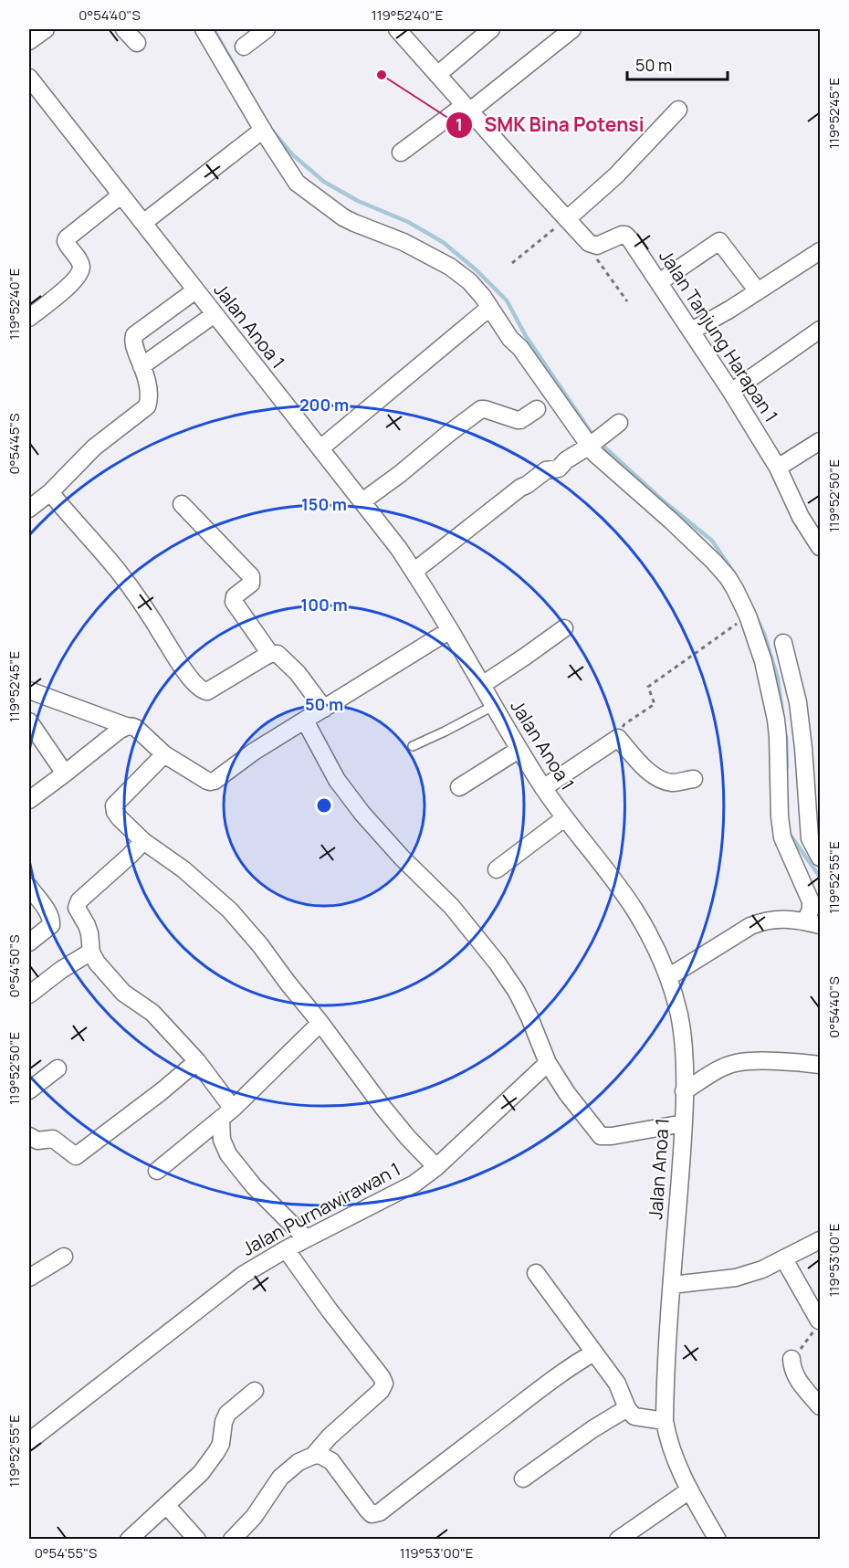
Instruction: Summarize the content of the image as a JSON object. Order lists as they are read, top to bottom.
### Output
{
  "streets": {
    "street": ["Jalan Anoa 1", "Jalan Tanjung Harapan 1", "Jalan Purnawirawan 1"]
  },
  "places": ["SMK Bina Potensi"],
  "scale_bar": "50 m",
  "coordinates": [
    "0°54'40\"S",
    "119°52'40\"E",
    "119°52'45\"E",
    "0°54'45\"S",
    "119°52'50\"E",
    "119°52'55\"E",
    "0°54'50\"S",
    "119°53'00\"E",
    "0°54'55\"S"
  ],
  "rings": [
    "200 m",
    "150 m",
    "100 m",
    "50 m"
  ]
}
